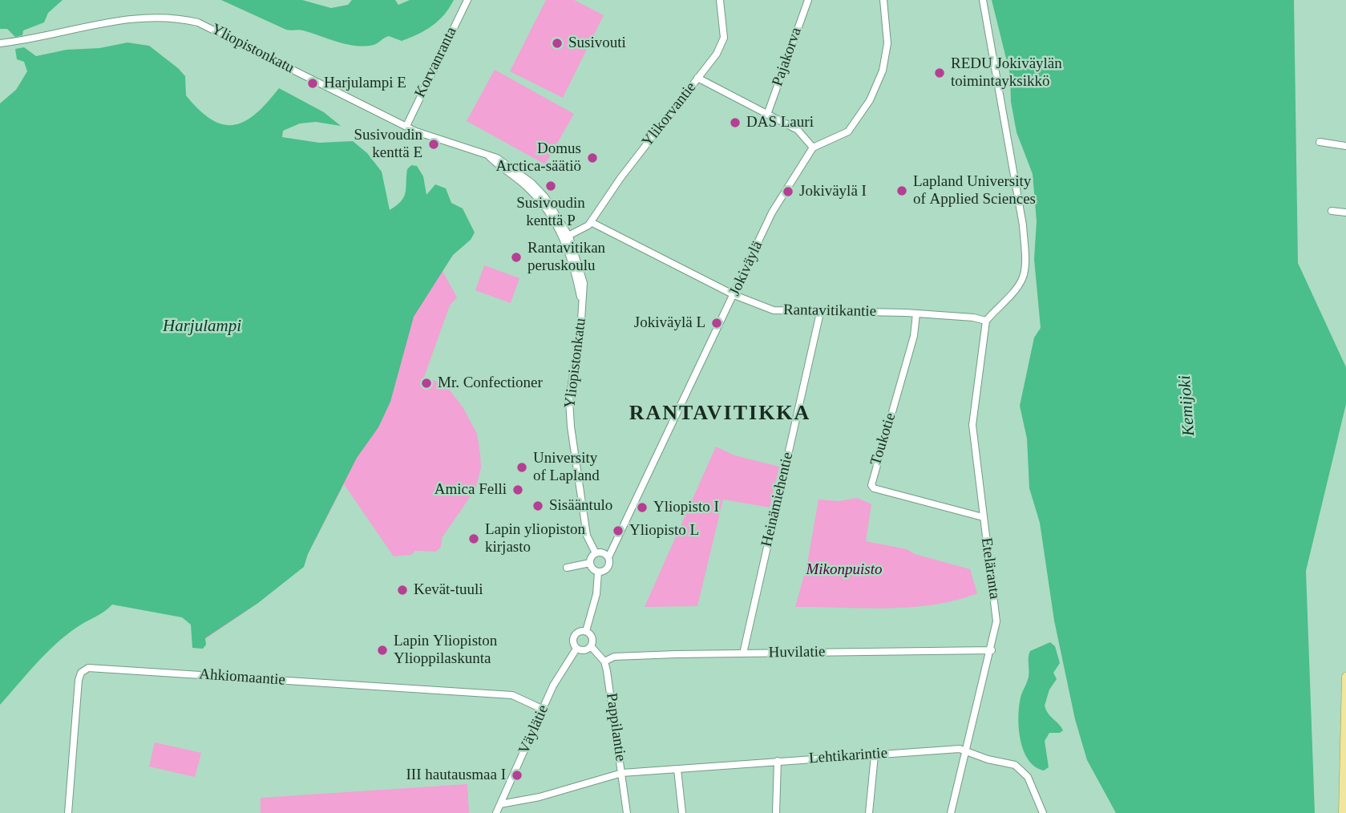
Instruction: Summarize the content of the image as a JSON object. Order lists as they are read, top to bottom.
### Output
{
  "streets": {
    "street": [
      "Yliopistonkatu",
      "Pajakorva",
      "Korvanranta",
      "Ylikorvantie",
      "Jokiväylä",
      "Rantavitikantie",
      "Toukotie",
      "Heinämiehentie",
      "Eteläranta",
      "Huvilatie",
      "Ahkiomaantie",
      "Pappilantie",
      "Väylätie",
      "Lehtikarintie"
    ]
  },
  "crossings": [
    ["Yliopistonkatu", "Korvanranta"],
    ["Yliopistonkatu", "Jokiväylä"],
    ["Ylikorvantie", "Rantavitikantie"],
    ["Jokiväylä", "Rantavitikantie"],
    ["Rantavitikantie", "Toukotie"],
    ["Rantavitikantie", "Heinämiehentie"],
    ["Rantavitikantie", "Eteläranta"],
    ["Toukotie", "Eteläranta"],
    ["Heinämiehentie", "Huvilatie"],
    ["Eteläranta", "Huvilatie"],
    ["Eteläranta", "Lehtikarintie"],
    ["Huvilatie", "Pappilantie"],
    ["Ahkiomaantie", "Väylätie"],
    ["Pappilantie", "Lehtikarintie"],
    ["Väylätie", "Lehtikarintie"]
  ],
  "districts": ["RANTAVITIKKA"],
  "water": ["Harjulampi", "Kemijoki"],
  "parks": ["Mikonpuisto"],
  "places": [
    "Susivouti",
    "REDU Jokiväylän toimintayksikkö",
    "Harjulampi E",
    "DAS Lauri",
    "Susivoudin kenttä E",
    "Domus Arctica-säätiö",
    "Susivoudin kenttä P",
    "Lapland University of Applied Sciences",
    "Jokiväylä I",
    "Rantavitikan peruskoulu",
    "Jokiväylä L",
    "Mr. Confectioner",
    "University of Lapland",
    "Amica Felli",
    "Sisääntulo",
    "Yliopisto I",
    "Yliopisto L",
    "Lapin yliopiston kirjasto",
    "Kevät-tuuli",
    "Lapin Yliopiston Ylioppilaskunta",
    "III hautausmaa I"
  ]
}
